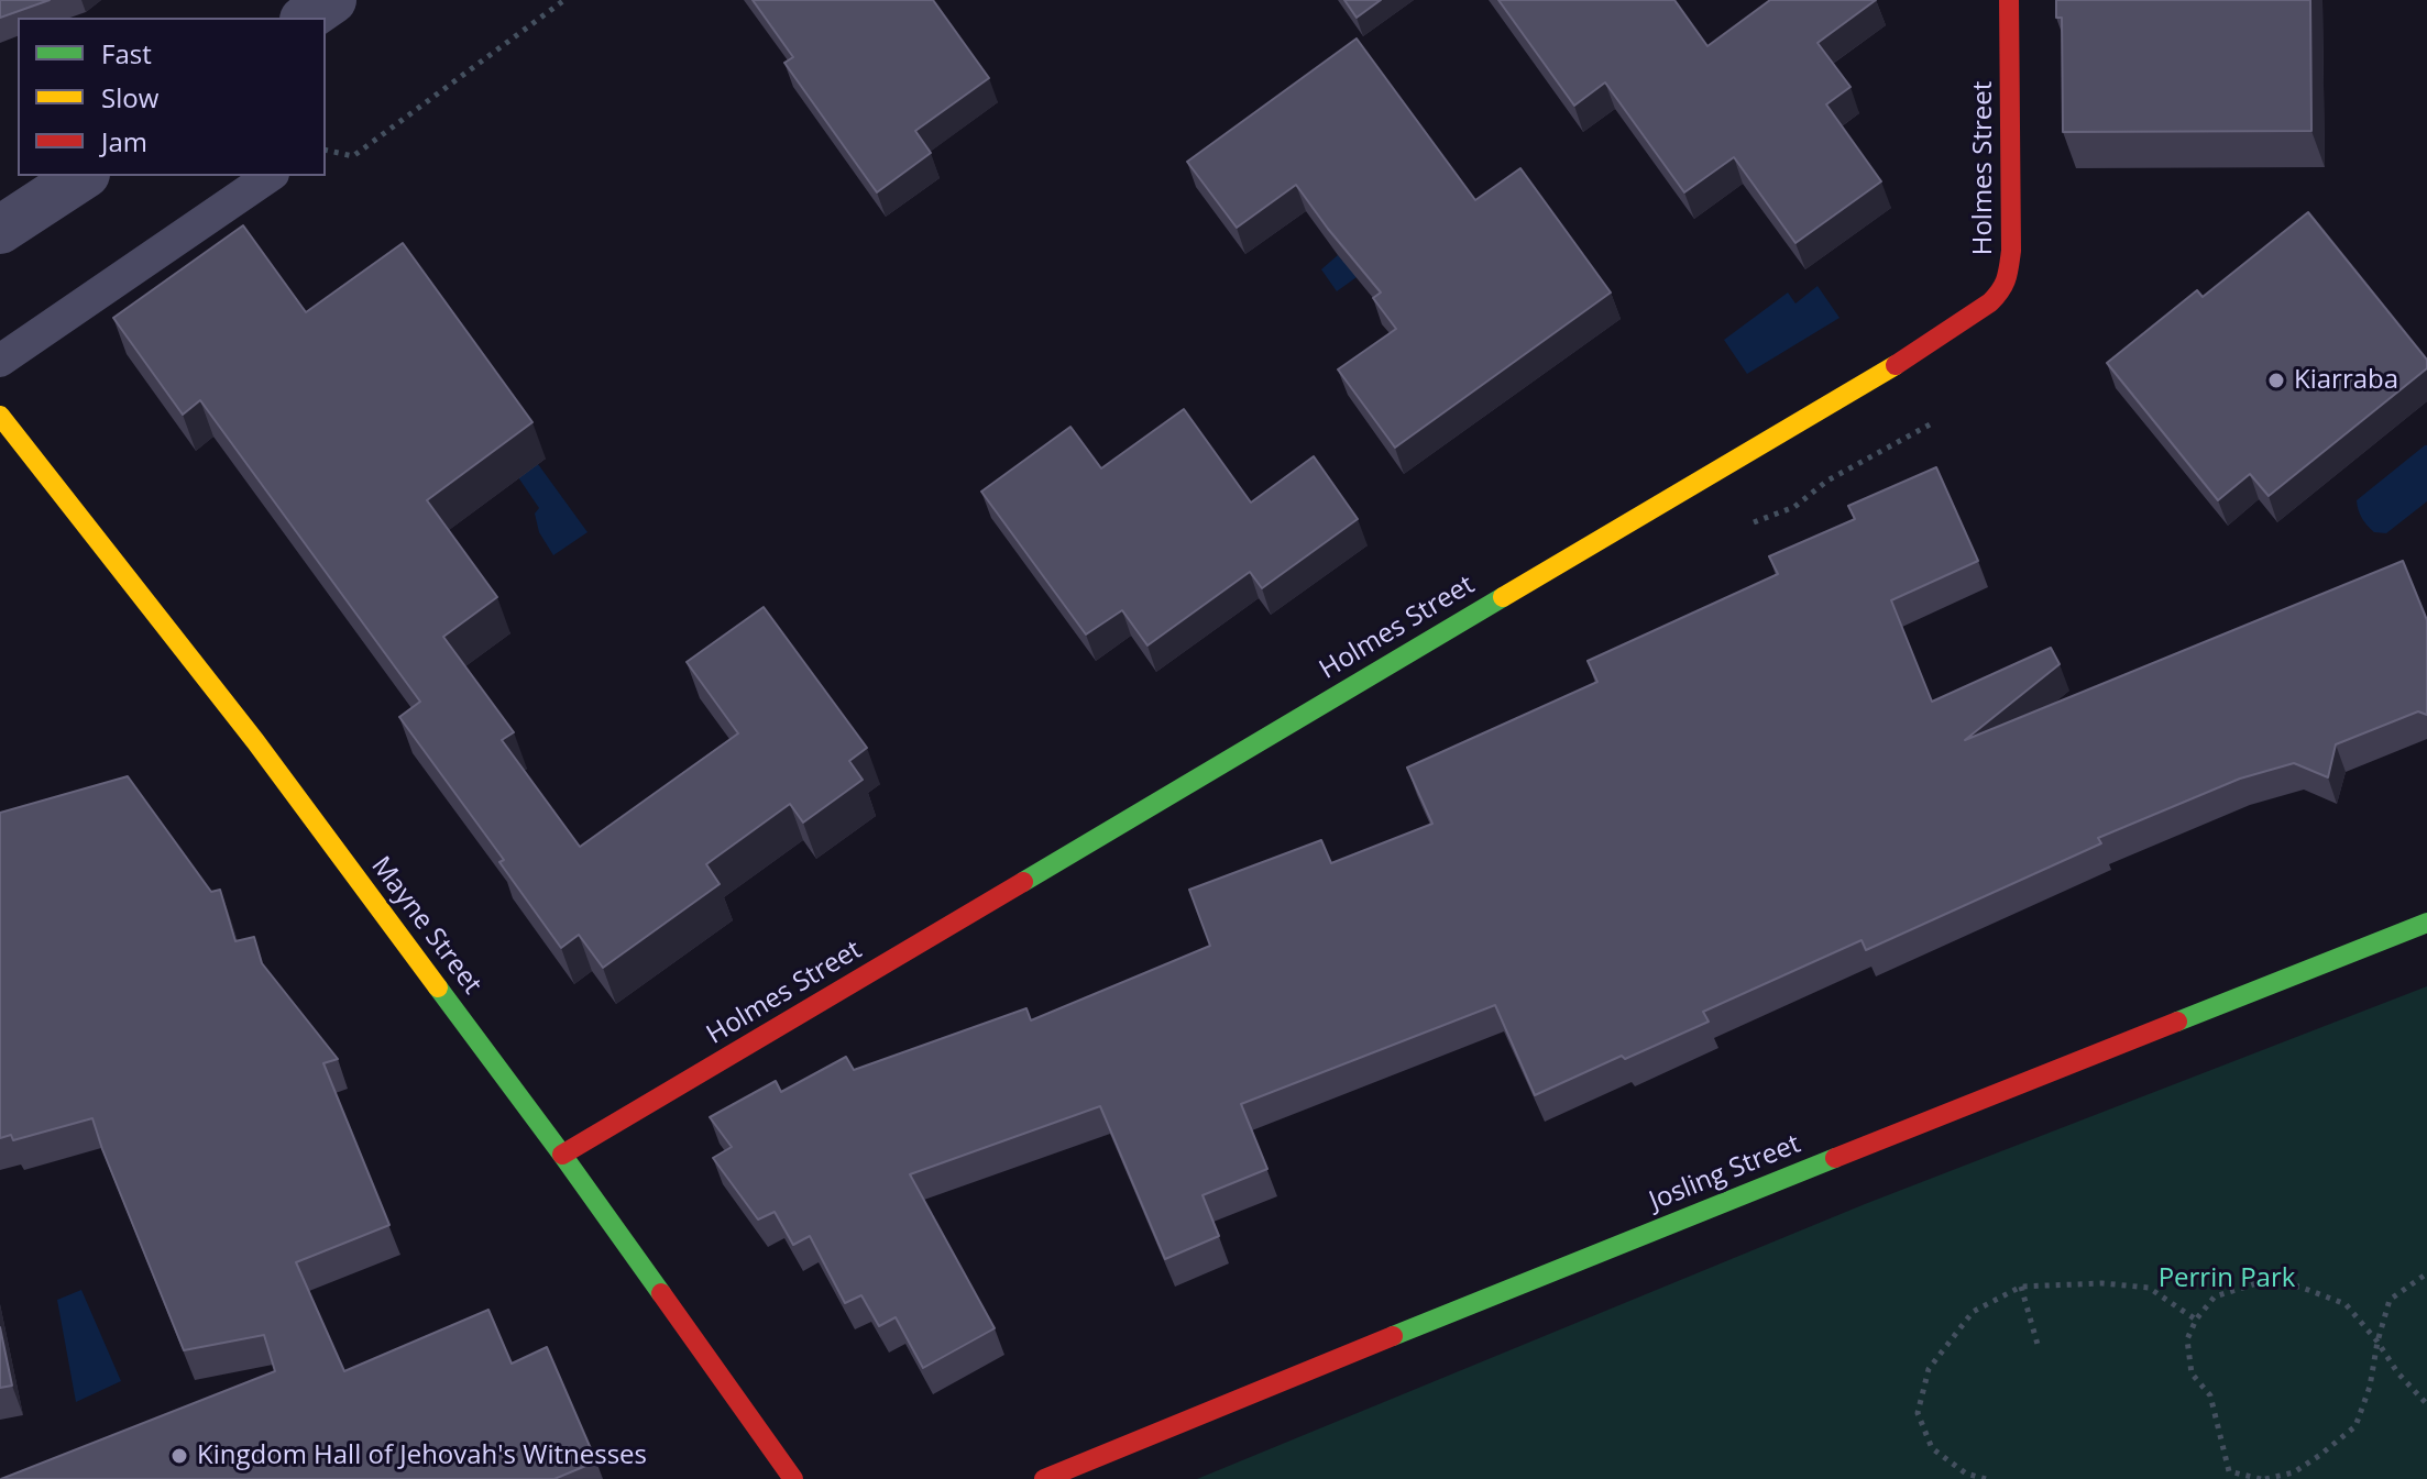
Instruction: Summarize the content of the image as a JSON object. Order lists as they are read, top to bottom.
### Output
{
  "streets": {
    "street": ["Holmes Street", "Mayne Street", "Josling Street"]
  },
  "crossings": [
    ["Holmes Street", "Mayne Street"]
  ],
  "parks": ["Perrin Park"],
  "places": ["Kiarraba", "Kingdom Hall of Jehovah's Witnesses"],
  "legend": ["Fast", "Slow", "Jam"]
}
